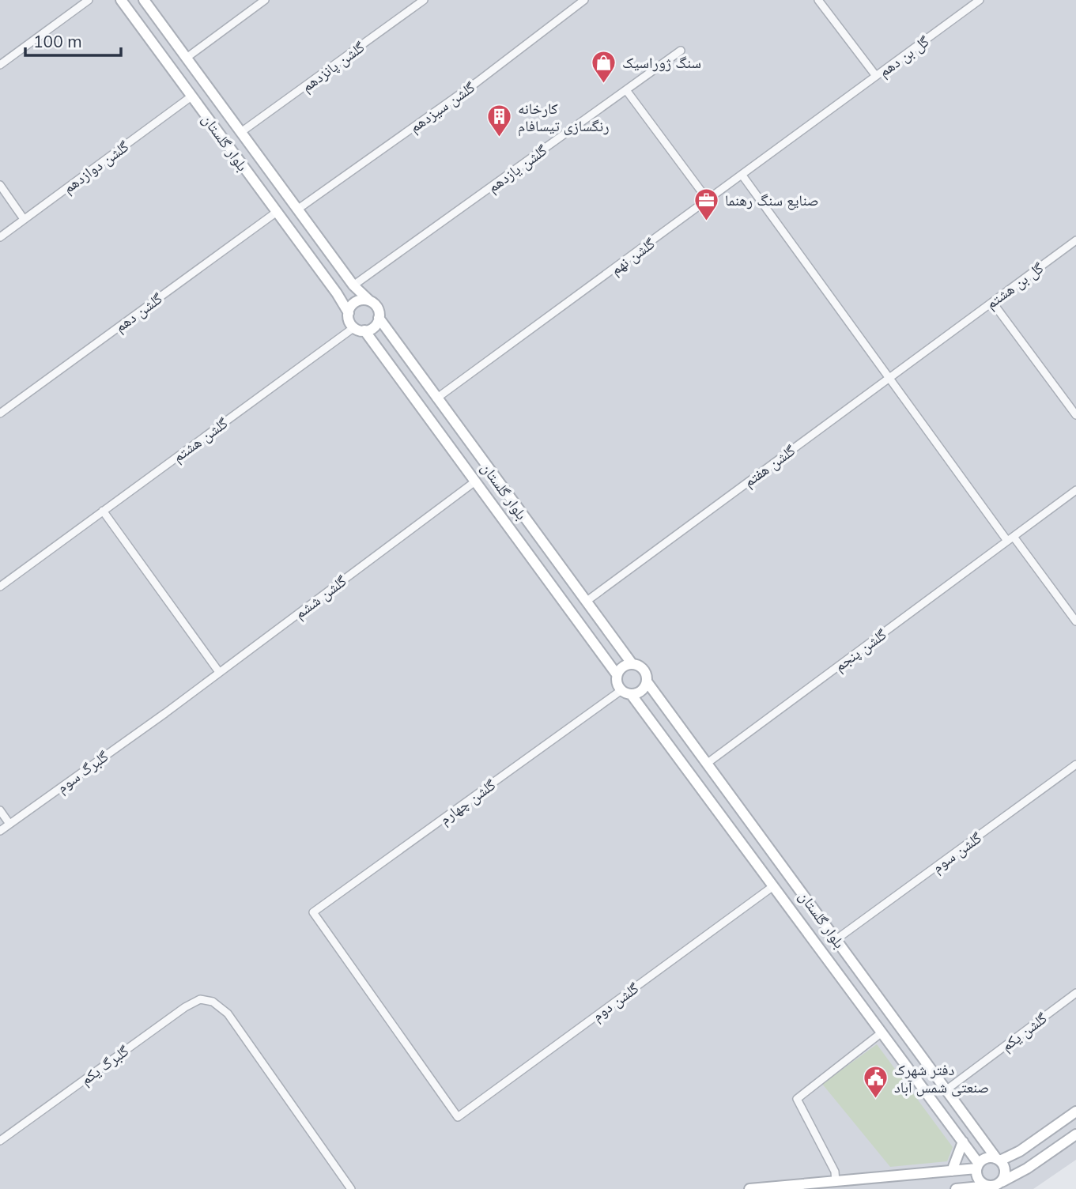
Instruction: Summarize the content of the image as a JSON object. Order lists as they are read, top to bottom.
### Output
{
  "streets": {
    "street": [
      "گل بن دهم",
      "گلشن پانزدهم",
      "گلشن سیزدهم",
      "بلوار گلستان",
      "گلشن دوازدهم",
      "گلشن یازدهم",
      "گلشن نهم",
      "گل بن هشتم",
      "گلشن دهم",
      "گلشن هشتم",
      "گلشن هفتم",
      "گلشن ششم",
      "گلشن پنجم",
      "گلبرگ سوم",
      "گلشن چهارم",
      "گلشن سوم",
      "گلشن دوم",
      "گلشن یکم",
      "گلبرگ یکم"
    ]
  },
  "crossings": [
    ["گل بن دهم", "گلشن نهم"],
    ["گلشن پانزدهم", "بلوار گلستان"],
    ["گلشن سیزدهم", "بلوار گلستان"],
    ["بلوار گلستان", "گلشن دوازدهم"],
    ["بلوار گلستان", "گلشن یازدهم"],
    ["بلوار گلستان", "گلشن نهم"],
    ["بلوار گلستان", "گلشن دهم"],
    ["بلوار گلستان", "گلشن هشتم"],
    ["بلوار گلستان", "گلشن هفتم"],
    ["بلوار گلستان", "گلشن ششم"],
    ["بلوار گلستان", "گلشن پنجم"],
    ["بلوار گلستان", "گلشن چهارم"],
    ["بلوار گلستان", "گلشن سوم"],
    ["بلوار گلستان", "گلشن دوم"],
    ["بلوار گلستان", "گلشن یکم"],
    ["گل بن هشتم", "گلشن هفتم"],
    ["گلشن ششم", "گلبرگ سوم"],
    ["گلشن چهارم", "گلشن دوم"]
  ],
  "places": {
    "shop": ["سنگ ژوراسیک"],
    "building": ["کارخانه رنگسازی تیسافام"],
    "office": ["صنایع سنگ رهنما"],
    "public building": ["دفتر شهرک صنعتی شمس آباد"]
  },
  "scale_bar": "100 m"
}
